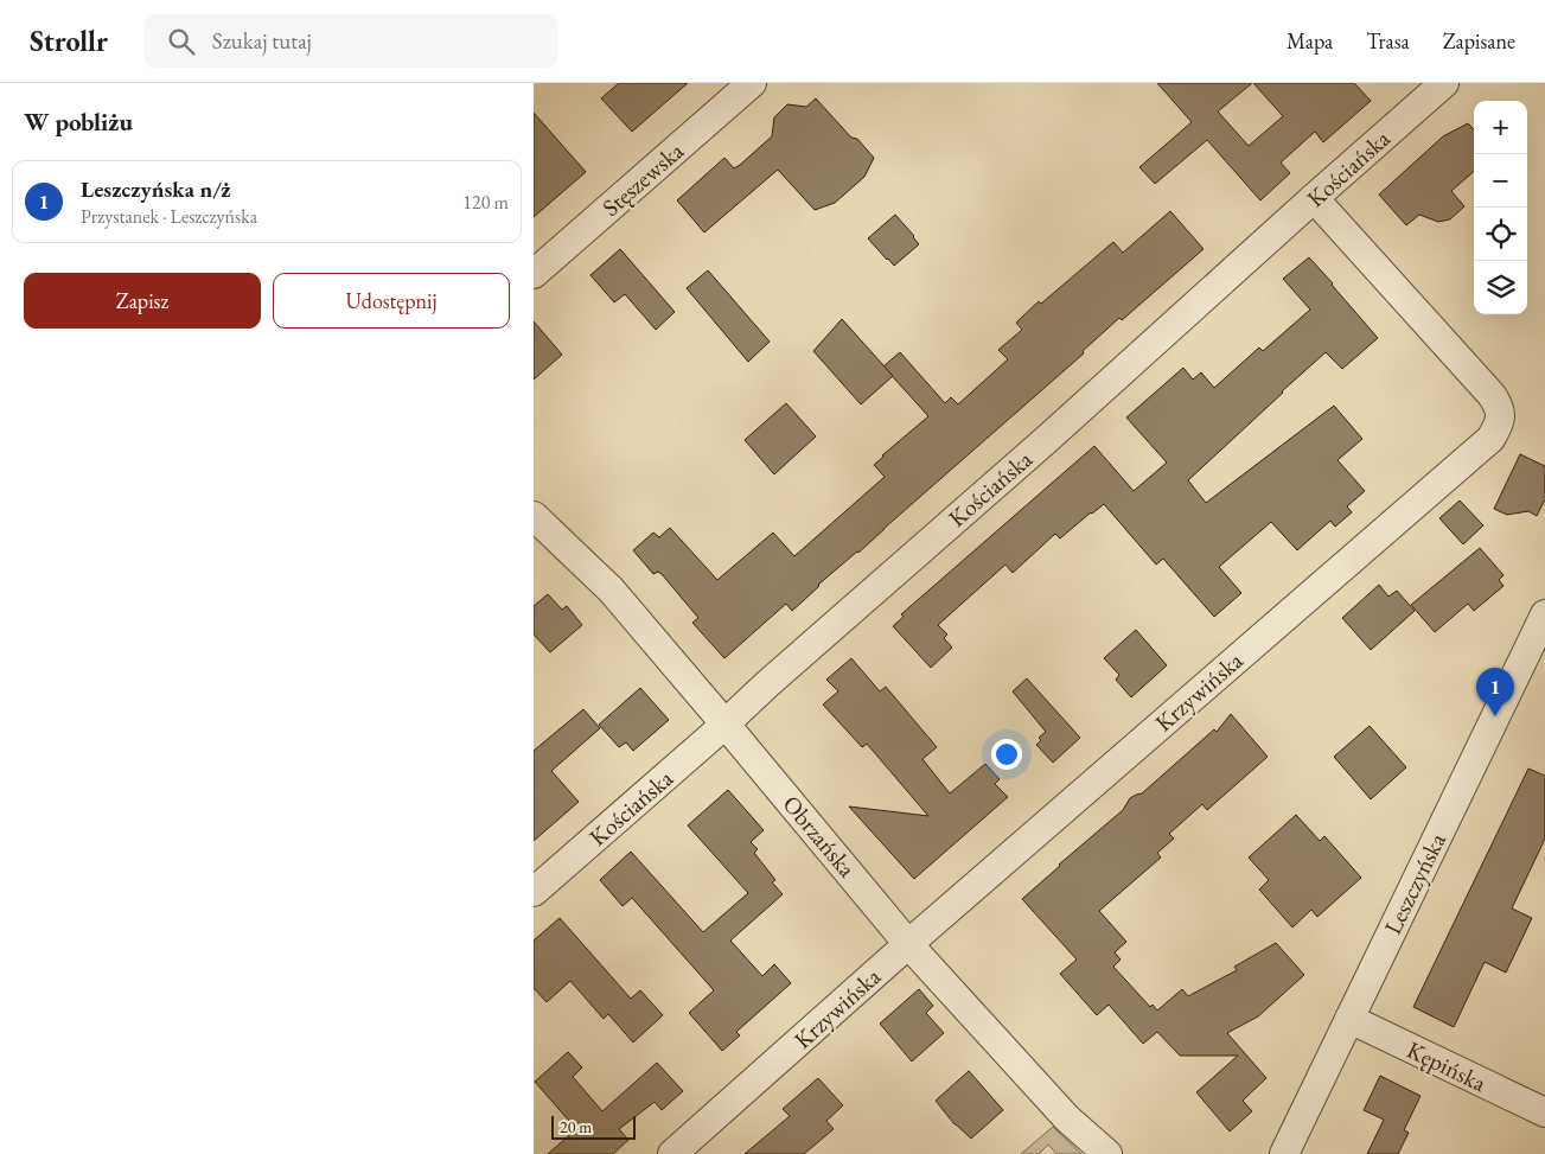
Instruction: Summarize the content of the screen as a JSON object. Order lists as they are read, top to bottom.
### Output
{
  "streets": {
    "street": [
      "Kościańska",
      "Stęszewska",
      "Krzywińska",
      "Obrzańska",
      "Leszczyńska",
      "Kępińska"
    ]
  },
  "crossings": [
    ["Kościańska", "Krzywińska"],
    ["Kościańska", "Obrzańska"],
    ["Krzywińska", "Obrzańska"],
    ["Leszczyńska", "Kępińska"]
  ],
  "scale_bar": "20 m",
  "page": {
    "header": "Strollr",
    "search": "Szukaj tutaj",
    "nav": ["Mapa", "Trasa", "Zapisane"],
    "heading": "W pobliżu",
    "map_buttons": ["+", "−"],
    "list": [
      {
        "mark": "1",
        "name": "Leszczyńska n/ż",
        "note": "Przystanek · Leszczyńska",
        "value": "120 m"
      }
    ],
    "buttons": ["Zapisz", "Udostępnij"],
    "pins": "1",
    "scale": "20 m"
  }
}
